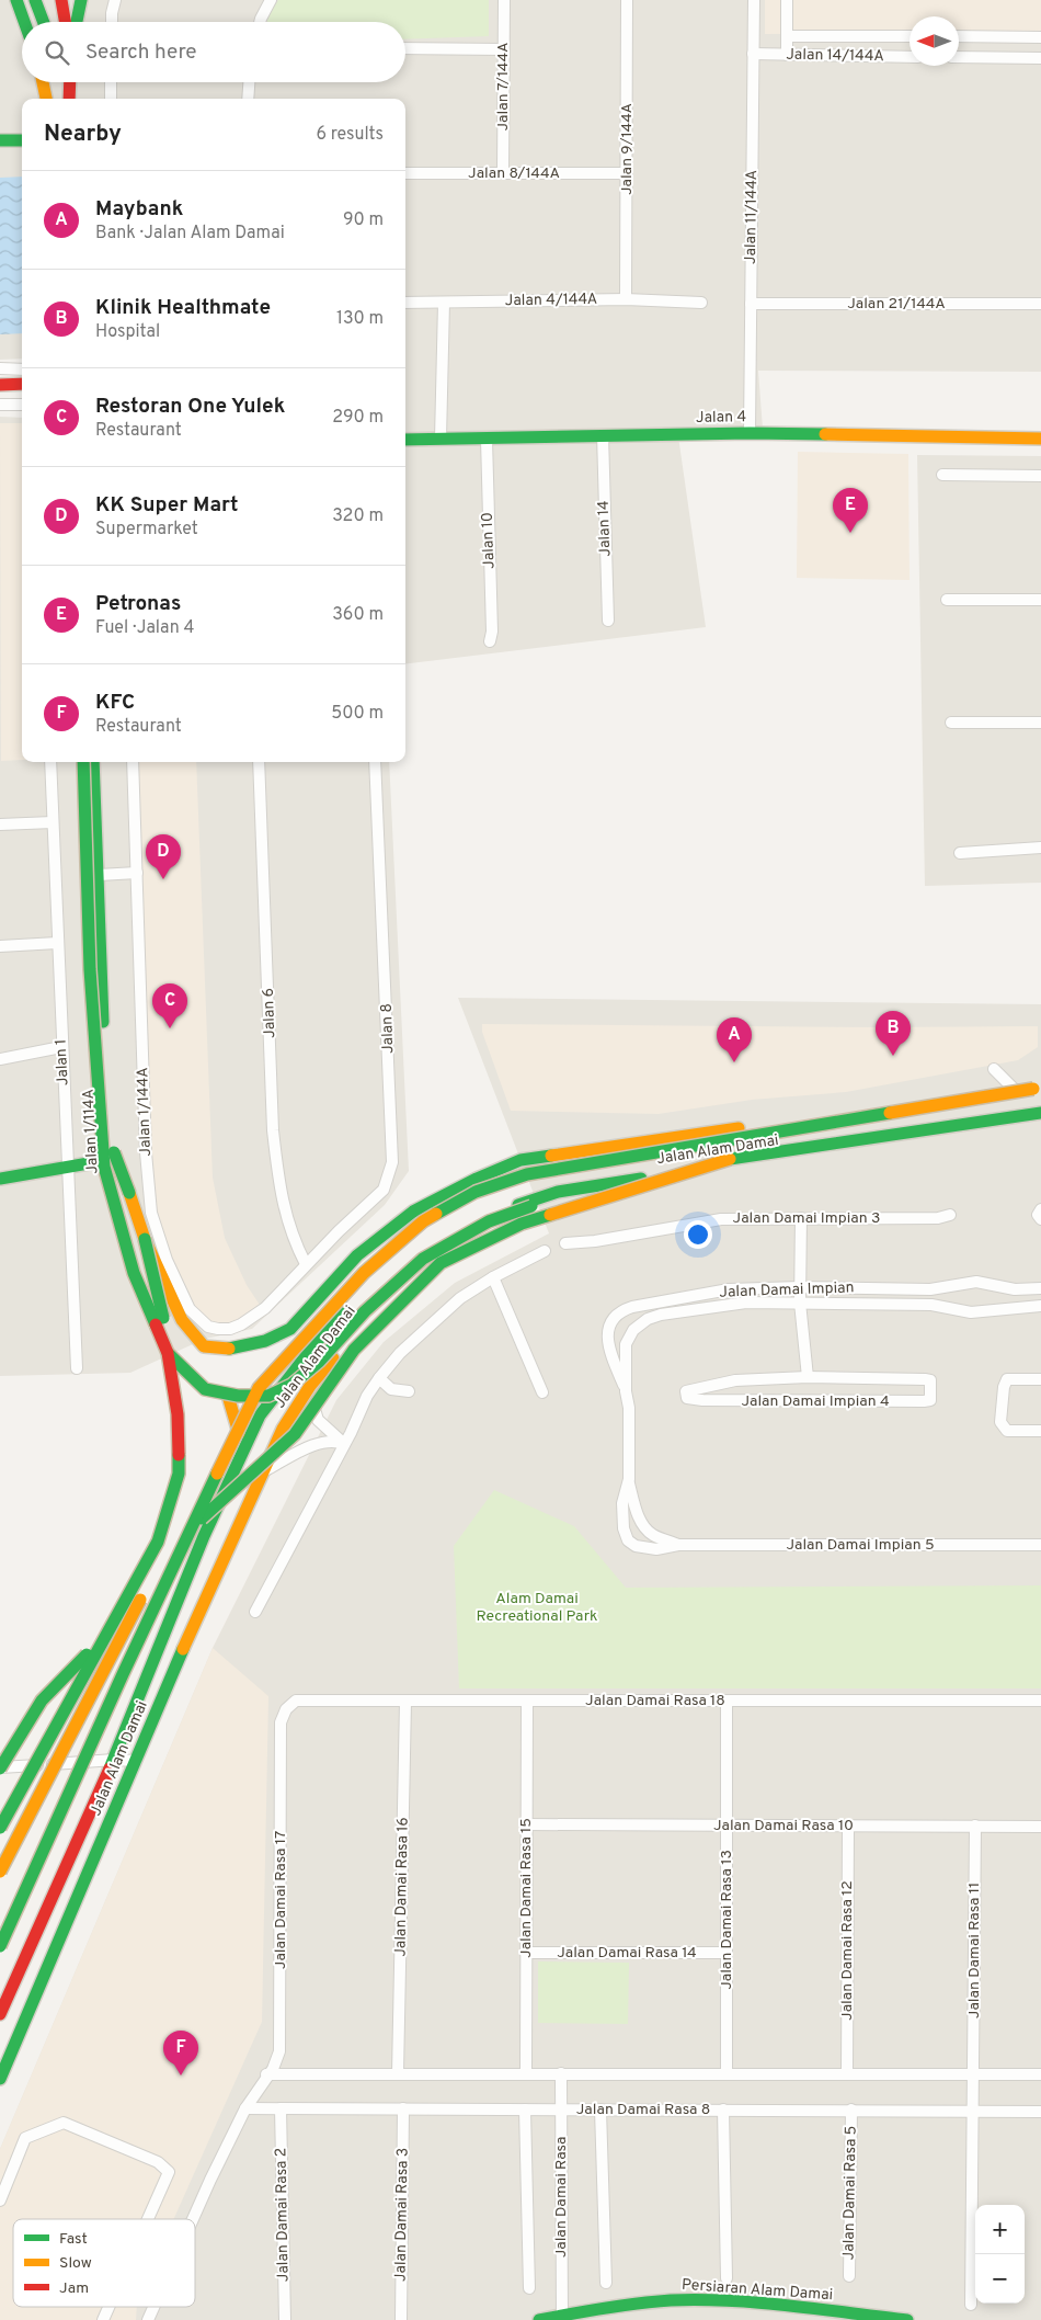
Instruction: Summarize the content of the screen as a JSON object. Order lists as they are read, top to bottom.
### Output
{
  "streets": {
    "main road": [
      "Jalan 4",
      "Jalan 1/114A",
      "Jalan Alam Damai",
      "Persiaran Alam Damai"
    ],
    "street": [
      "Jalan 14/144A",
      "Jalan 7/144A",
      "Jalan 9/144A",
      "Jalan 8/144A",
      "Jalan 11/144A",
      "Jalan 4/144A",
      "Jalan 21/144A",
      "Jalan 14",
      "Jalan 10",
      "Jalan 6",
      "Jalan 8",
      "Jalan 1",
      "Jalan 1/144A",
      "Jalan Damai Impian 3",
      "Jalan Damai Impian",
      "Jalan Damai Impian 4",
      "Jalan Damai Impian 5",
      "Jalan Damai Rasa 18",
      "Jalan Damai Rasa 10",
      "Jalan Damai Rasa 16",
      "Jalan Damai Rasa 15",
      "Jalan Damai Rasa 17",
      "Jalan Damai Rasa 13",
      "Jalan Damai Rasa 12",
      "Jalan Damai Rasa 11",
      "Jalan Damai Rasa 14",
      "Jalan Damai Rasa 8",
      "Jalan Damai Rasa 5",
      "Jalan Damai Rasa",
      "Jalan Damai Rasa 2",
      "Jalan Damai Rasa 3"
    ]
  },
  "crossings": [
    ["Jalan 14/144A", "Jalan 11/144A"],
    ["Jalan 7/144A", "Jalan 8/144A"],
    ["Jalan 9/144A", "Jalan 8/144A"],
    ["Jalan 9/144A", "Jalan 4/144A"],
    ["Jalan 11/144A", "Jalan 21/144A"],
    ["Jalan 11/144A", "Jalan 4"],
    ["Jalan 4", "Jalan 14"],
    ["Jalan 4", "Jalan 10"],
    ["Jalan 6", "Jalan 8"],
    ["Jalan 6", "Jalan 1/144A"],
    ["Jalan 8", "Jalan 1/144A"],
    ["Jalan 1/114A", "Jalan Alam Damai"],
    ["Jalan Damai Impian", "Jalan Damai Impian 5"],
    ["Jalan Damai Rasa 18", "Jalan Damai Rasa 16"],
    ["Jalan Damai Rasa 18", "Jalan Damai Rasa 15"],
    ["Jalan Damai Rasa 18", "Jalan Damai Rasa 17"],
    ["Jalan Damai Rasa 18", "Jalan Damai Rasa 13"],
    ["Jalan Damai Rasa 10", "Jalan Damai Rasa 15"],
    ["Jalan Damai Rasa 10", "Jalan Damai Rasa 13"],
    ["Jalan Damai Rasa 10", "Jalan Damai Rasa 12"],
    ["Jalan Damai Rasa 10", "Jalan Damai Rasa 11"],
    ["Jalan Damai Rasa 15", "Jalan Damai Rasa 14"],
    ["Jalan Damai Rasa 17", "Jalan Damai Rasa 8"],
    ["Jalan Damai Rasa 13", "Jalan Damai Rasa 14"],
    ["Jalan Damai Rasa 11", "Jalan Damai Rasa 8"],
    ["Jalan Damai Rasa 8", "Jalan Damai Rasa 5"],
    ["Jalan Damai Rasa 8", "Jalan Damai Rasa"],
    ["Jalan Damai Rasa 8", "Jalan Damai Rasa 2"],
    ["Jalan Damai Rasa 8", "Jalan Damai Rasa 3"],
    ["Jalan Damai Rasa", "Persiaran Alam Damai"]
  ],
  "parks": ["Alam Damai Recreational Park"],
  "legend": ["Fast", "Slow", "Jam"],
  "north": "left",
  "page": {
    "search": "Search here",
    "heading": ["Nearby", "6 results"],
    "list": [
      {
        "mark": "A",
        "name": "Maybank",
        "note": "Bank · Jalan Alam Damai",
        "value": "90 m"
      },
      {
        "mark": "B",
        "name": "Klinik Healthmate",
        "note": "Hospital",
        "value": "130 m"
      },
      {
        "mark": "C",
        "name": "Restoran One Yulek",
        "note": "Restaurant",
        "value": "290 m"
      },
      {
        "mark": "D",
        "name": "KK Super Mart",
        "note": "Supermarket",
        "value": "320 m"
      },
      {
        "mark": "E",
        "name": "Petronas",
        "note": "Fuel · Jalan 4",
        "value": "360 m"
      },
      {
        "mark": "F",
        "name": "KFC",
        "note": "Restaurant",
        "value": "500 m"
      }
    ],
    "pins": [
      "E",
      "D",
      "C",
      "B",
      "A",
      "F"
    ],
    "map_buttons": ["+", "−"]
  }
}
